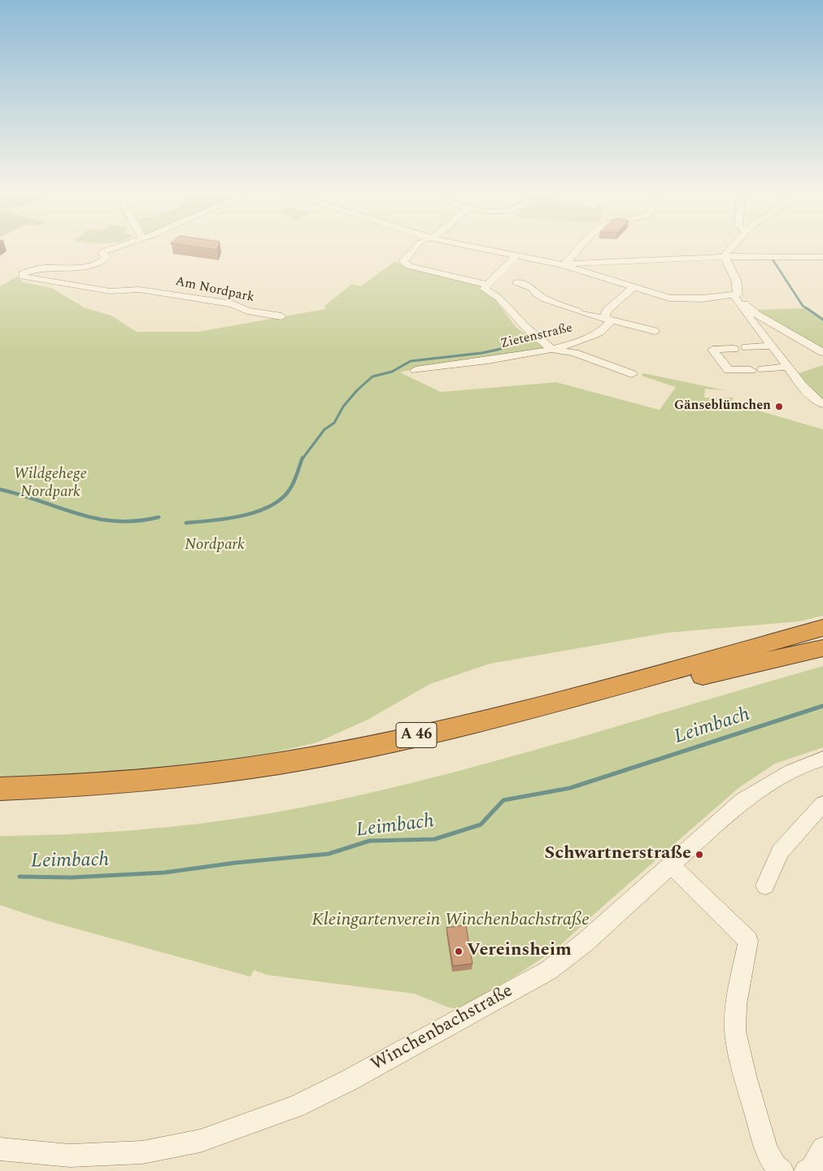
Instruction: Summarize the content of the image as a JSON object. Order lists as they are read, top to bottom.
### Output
{
  "streets": {
    "highway": ["A 46"],
    "street": ["Am Nordpark", "Zietenstraße", "Winchenbachstraße"]
  },
  "water": ["Leimbach"],
  "parks": ["Wildgehege Nordpark", "Nordpark", "Kleingartenverein Winchenbachstraße"],
  "places": ["Gänseblümchen", "Schwartnerstraße", "Vereinsheim"]
}
